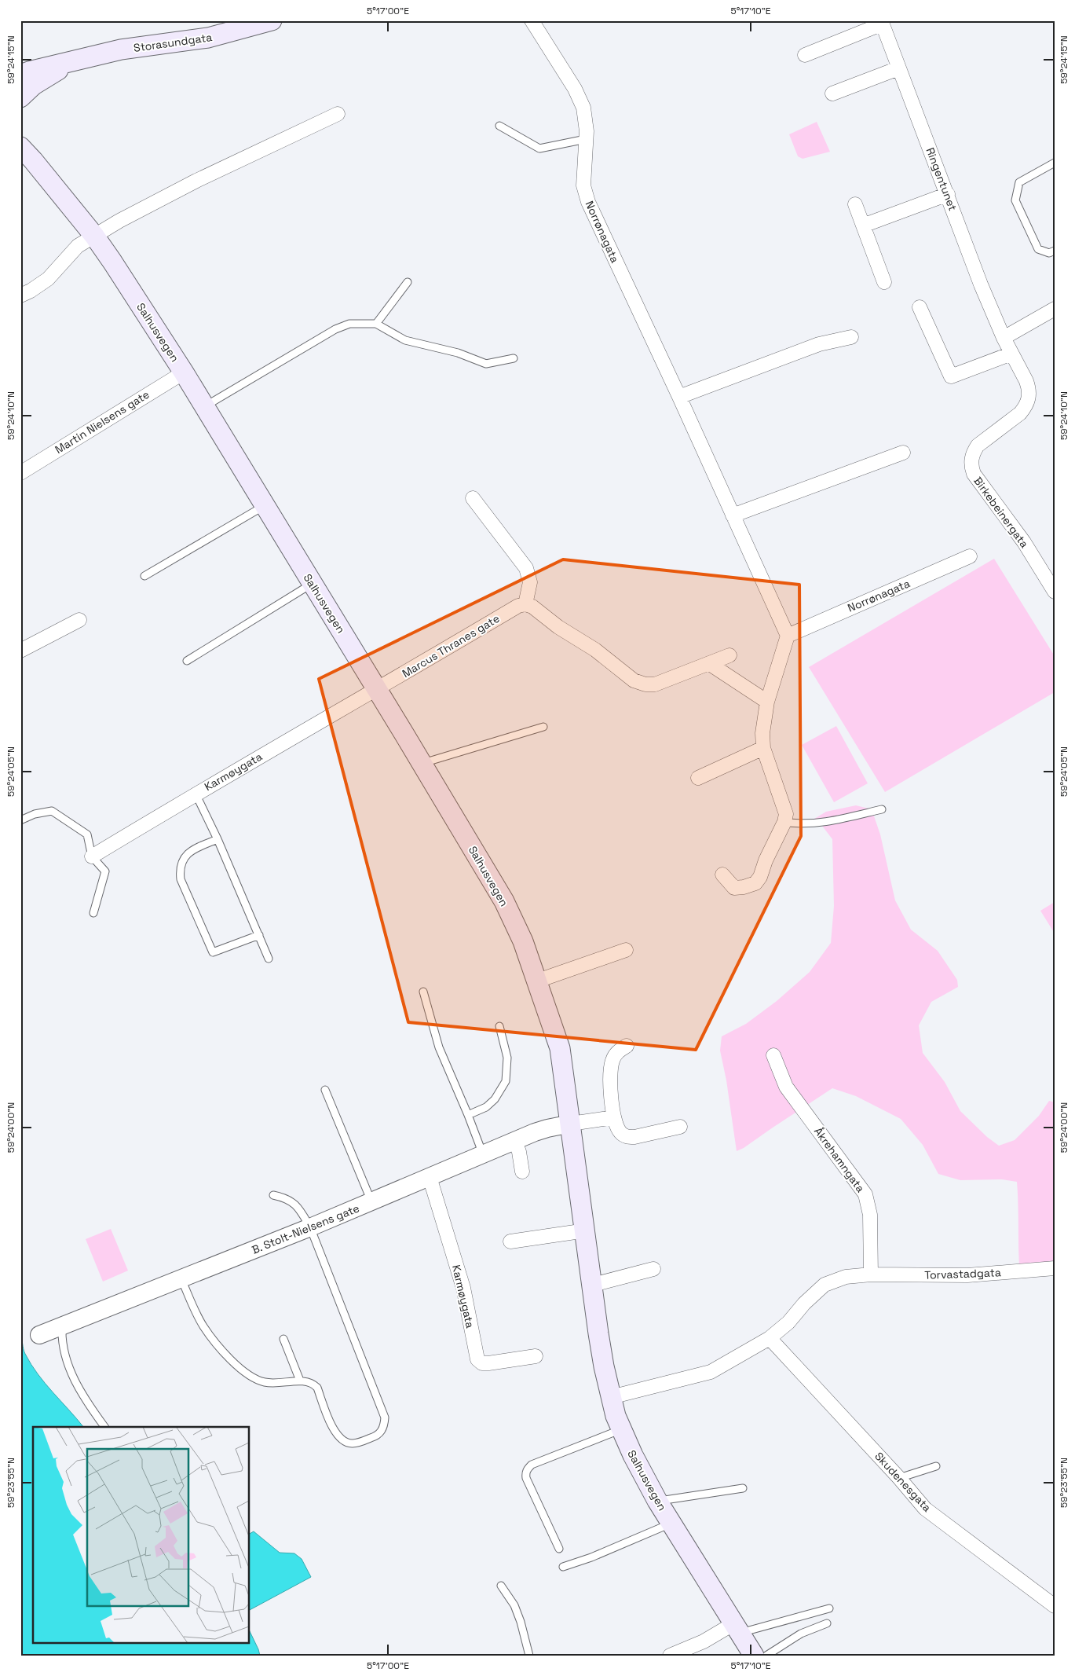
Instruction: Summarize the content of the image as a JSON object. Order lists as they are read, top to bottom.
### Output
{
  "streets": {
    "main road": ["Storasundgata", "Salhusvegen"],
    "street": [
      "Ringentunet",
      "Norrønagata",
      "Martin Nielsens gate",
      "Birkebeinergata",
      "Marcus Thranes gate",
      "Karmøygata",
      "Åkrehamngata",
      "B. Stolt-Nielsens gate",
      "Torvastadgata",
      "Skudenesgata"
    ]
  },
  "crossings": [
    ["Ringentunet", "Birkebeinergata"],
    ["Salhusvegen", "Martin Nielsens gate"],
    ["Salhusvegen", "Marcus Thranes gate"],
    ["Salhusvegen", "Karmøygata"],
    ["Salhusvegen", "B. Stolt-Nielsens gate"],
    ["Marcus Thranes gate", "Karmøygata"],
    ["Karmøygata", "B. Stolt-Nielsens gate"],
    ["Åkrehamngata", "Torvastadgata"]
  ],
  "coordinates": [
    "5°17'00\"E",
    "5°17'10\"E",
    "59°24'15\"N",
    "59°24'10\"N",
    "59°24'05\"N",
    "59°24'00\"N",
    "59°23'55\"N"
  ]
}
